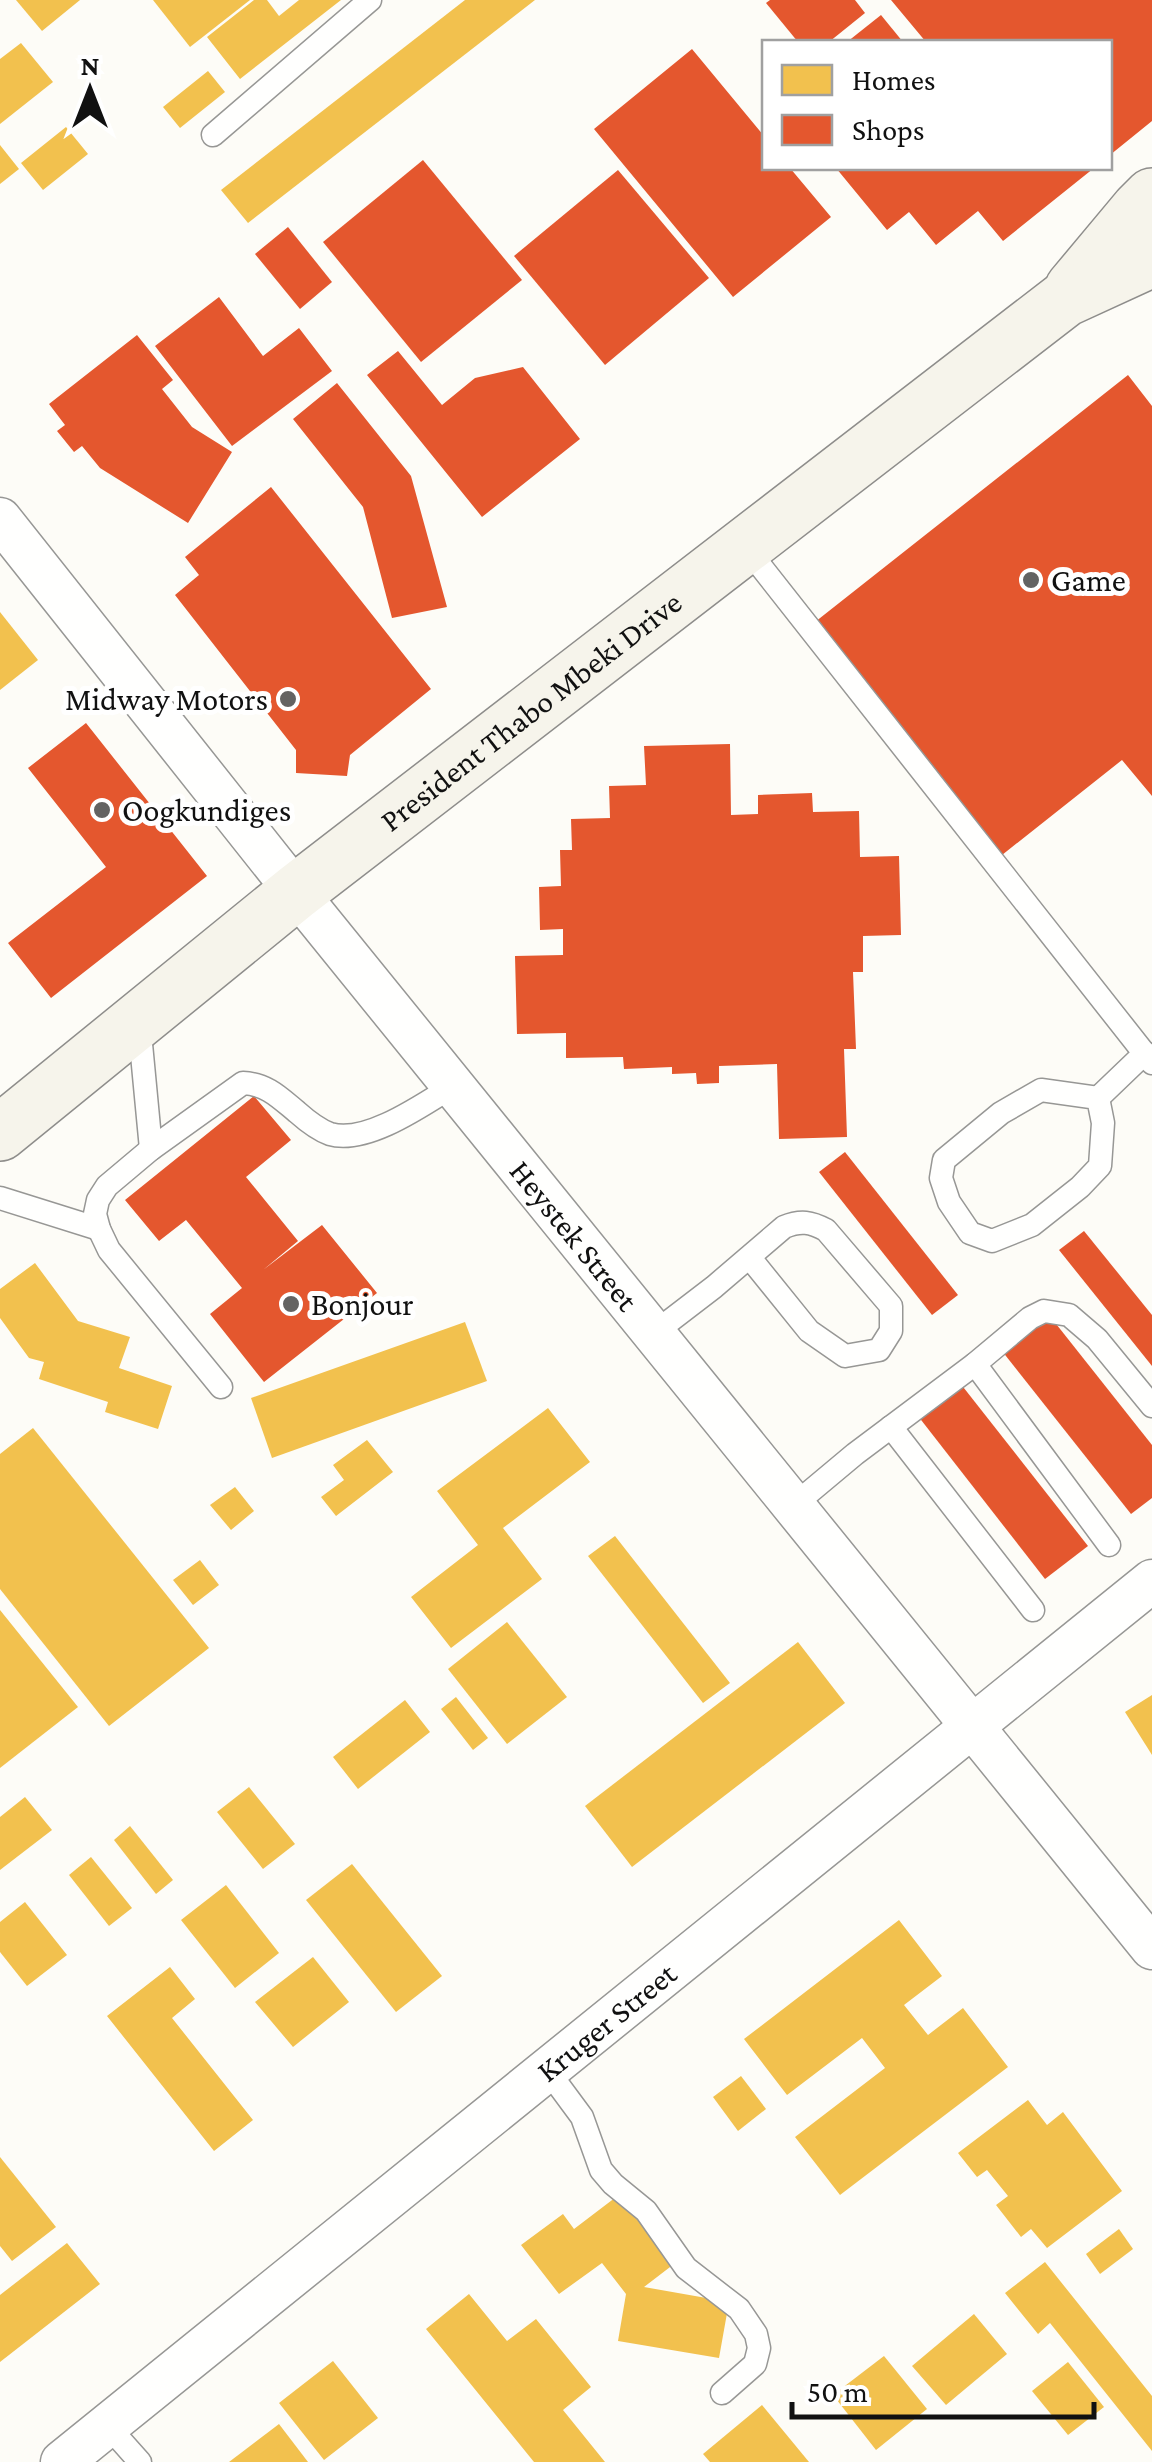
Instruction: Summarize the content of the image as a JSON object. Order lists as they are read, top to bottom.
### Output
{
  "streets": {
    "street": ["President Thabo Mbeki Drive", "Heystek Street", "Kruger Street"]
  },
  "crossings": [
    ["President Thabo Mbeki Drive", "Heystek Street"],
    ["Heystek Street", "Kruger Street"]
  ],
  "places": [
    "Game",
    "Midway Motors",
    "Oogkundiges",
    "Bonjour"
  ],
  "legend": ["Homes", "Shops"],
  "scale_bar": "50 m",
  "north": "top"
}
